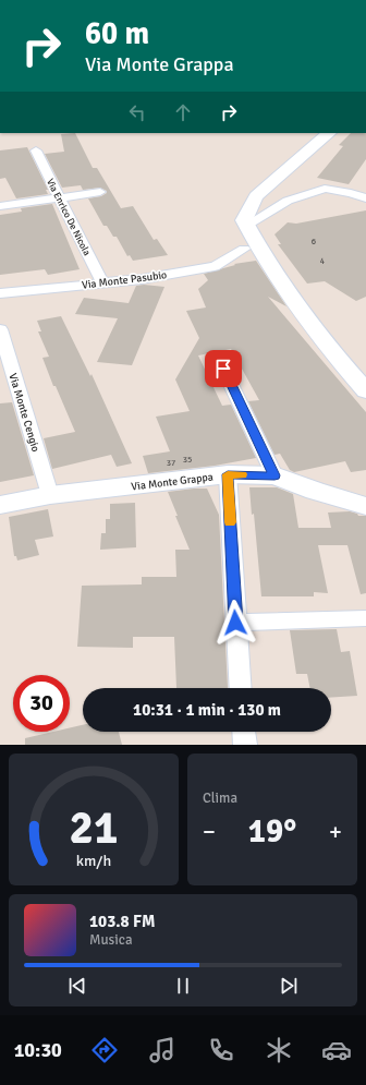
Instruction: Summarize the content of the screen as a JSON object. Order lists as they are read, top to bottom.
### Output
{
  "streets": {
    "street": [
      "Via Enrico De Nicola",
      "Via Monte Pasubio",
      "Via Monte Cengio",
      "Via Monte Grappa"
    ]
  },
  "crossings": [
    ["Via Enrico De Nicola", "Via Monte Pasubio"],
    ["Via Monte Cengio", "Via Monte Grappa"]
  ],
  "house_numbers": [
    "6",
    "4",
    "35",
    "37"
  ],
  "page": {
    "turn": ["60 m", "Via Monte Grappa"],
    "limit": "30",
    "trip": "10:31 · 1 min · 130 m",
    "tile": "Clima",
    "heat": ["−", "19°", "+"],
    "song": ["103.8 FM", "Musica"],
    "tabs": "10:30",
    "gauge": ["21", "km/h"]
  }
}
